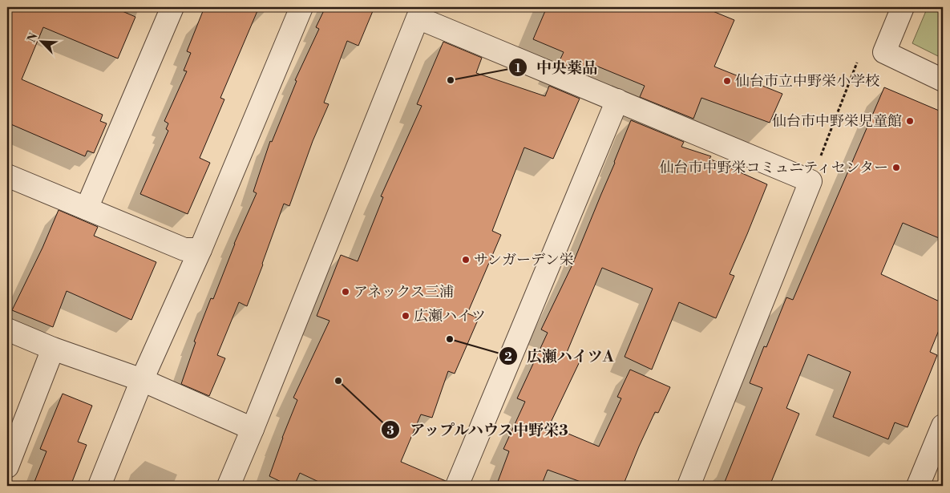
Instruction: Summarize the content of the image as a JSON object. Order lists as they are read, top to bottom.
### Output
{
  "places": [
    "中央薬品",
    "仙台市立中野栄小学校",
    "仙台市中野栄児童館",
    "仙台市中野栄コミュニティセンター",
    "サンガーデン栄",
    "アネックス三浦",
    "広瀬ハイツ",
    "広瀬ハイツA",
    "アップルハウス中野栄3"
  ],
  "north": "top left"
}
